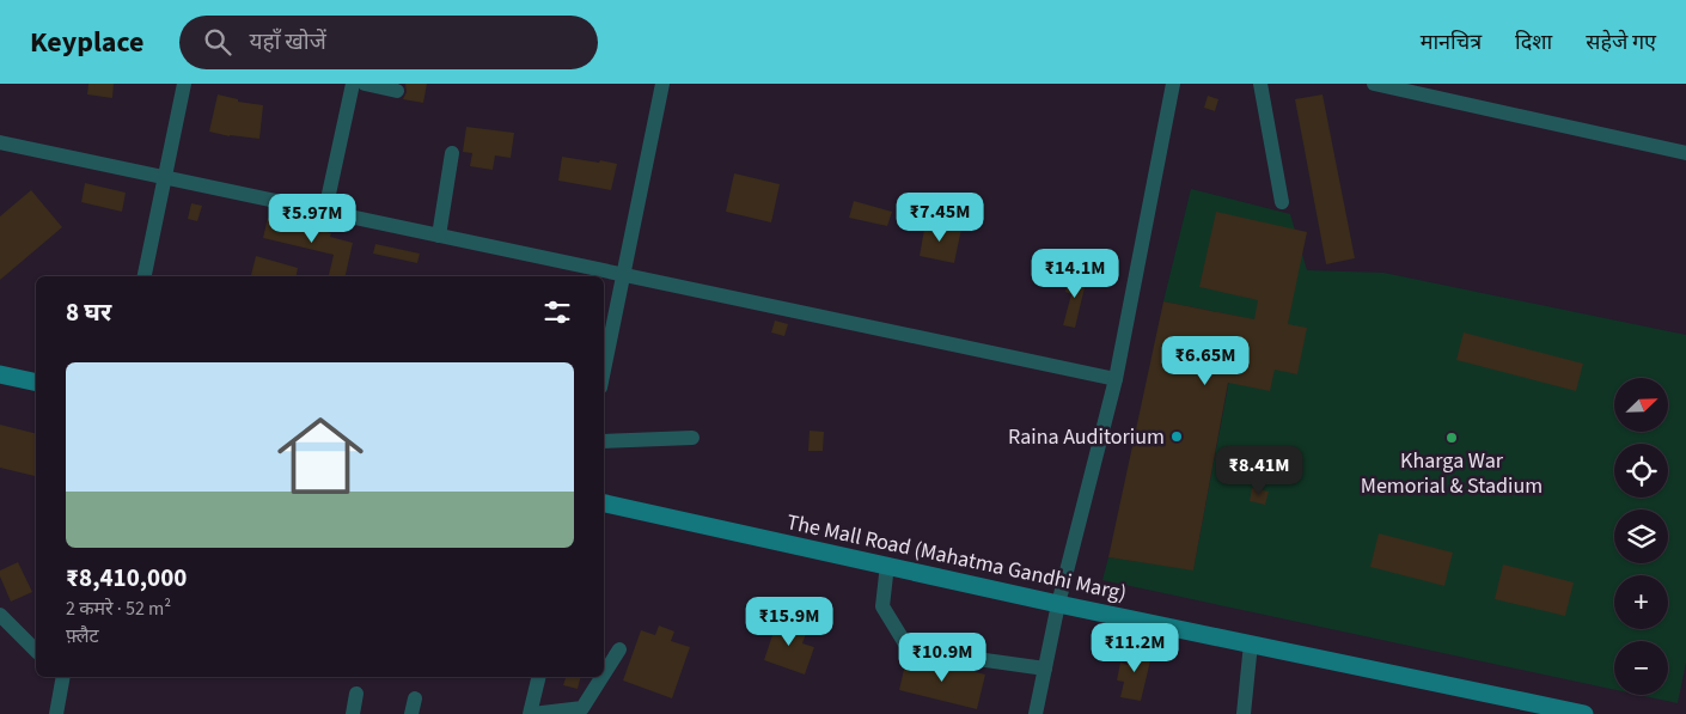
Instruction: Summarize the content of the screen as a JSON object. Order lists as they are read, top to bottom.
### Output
{
  "streets": {
    "street": ["The Mall Road (Mahatma Gandhi Marg)"]
  },
  "places": ["Raina Auditorium", "Kharga War Memorial & Stadium"],
  "north": "top right",
  "page": {
    "header": "Keyplace",
    "search": "यहाँ खोजें",
    "nav": ["मानचित्र", "दिशा", "सहेजे गए"],
    "price": [
      "₹7.45M",
      "₹5.97M",
      "₹14.1M",
      "₹6.65M",
      "₹8.41M",
      "₹15.9M",
      "₹11.2M",
      "₹10.9M"
    ],
    "heading": "8 घर",
    "list": [
      {
        "name": "₹8,410,000",
        "note": "2 कमरे · 52 m² · फ़्लैट"
      }
    ],
    "map_buttons": ["+", "−"]
  }
}
